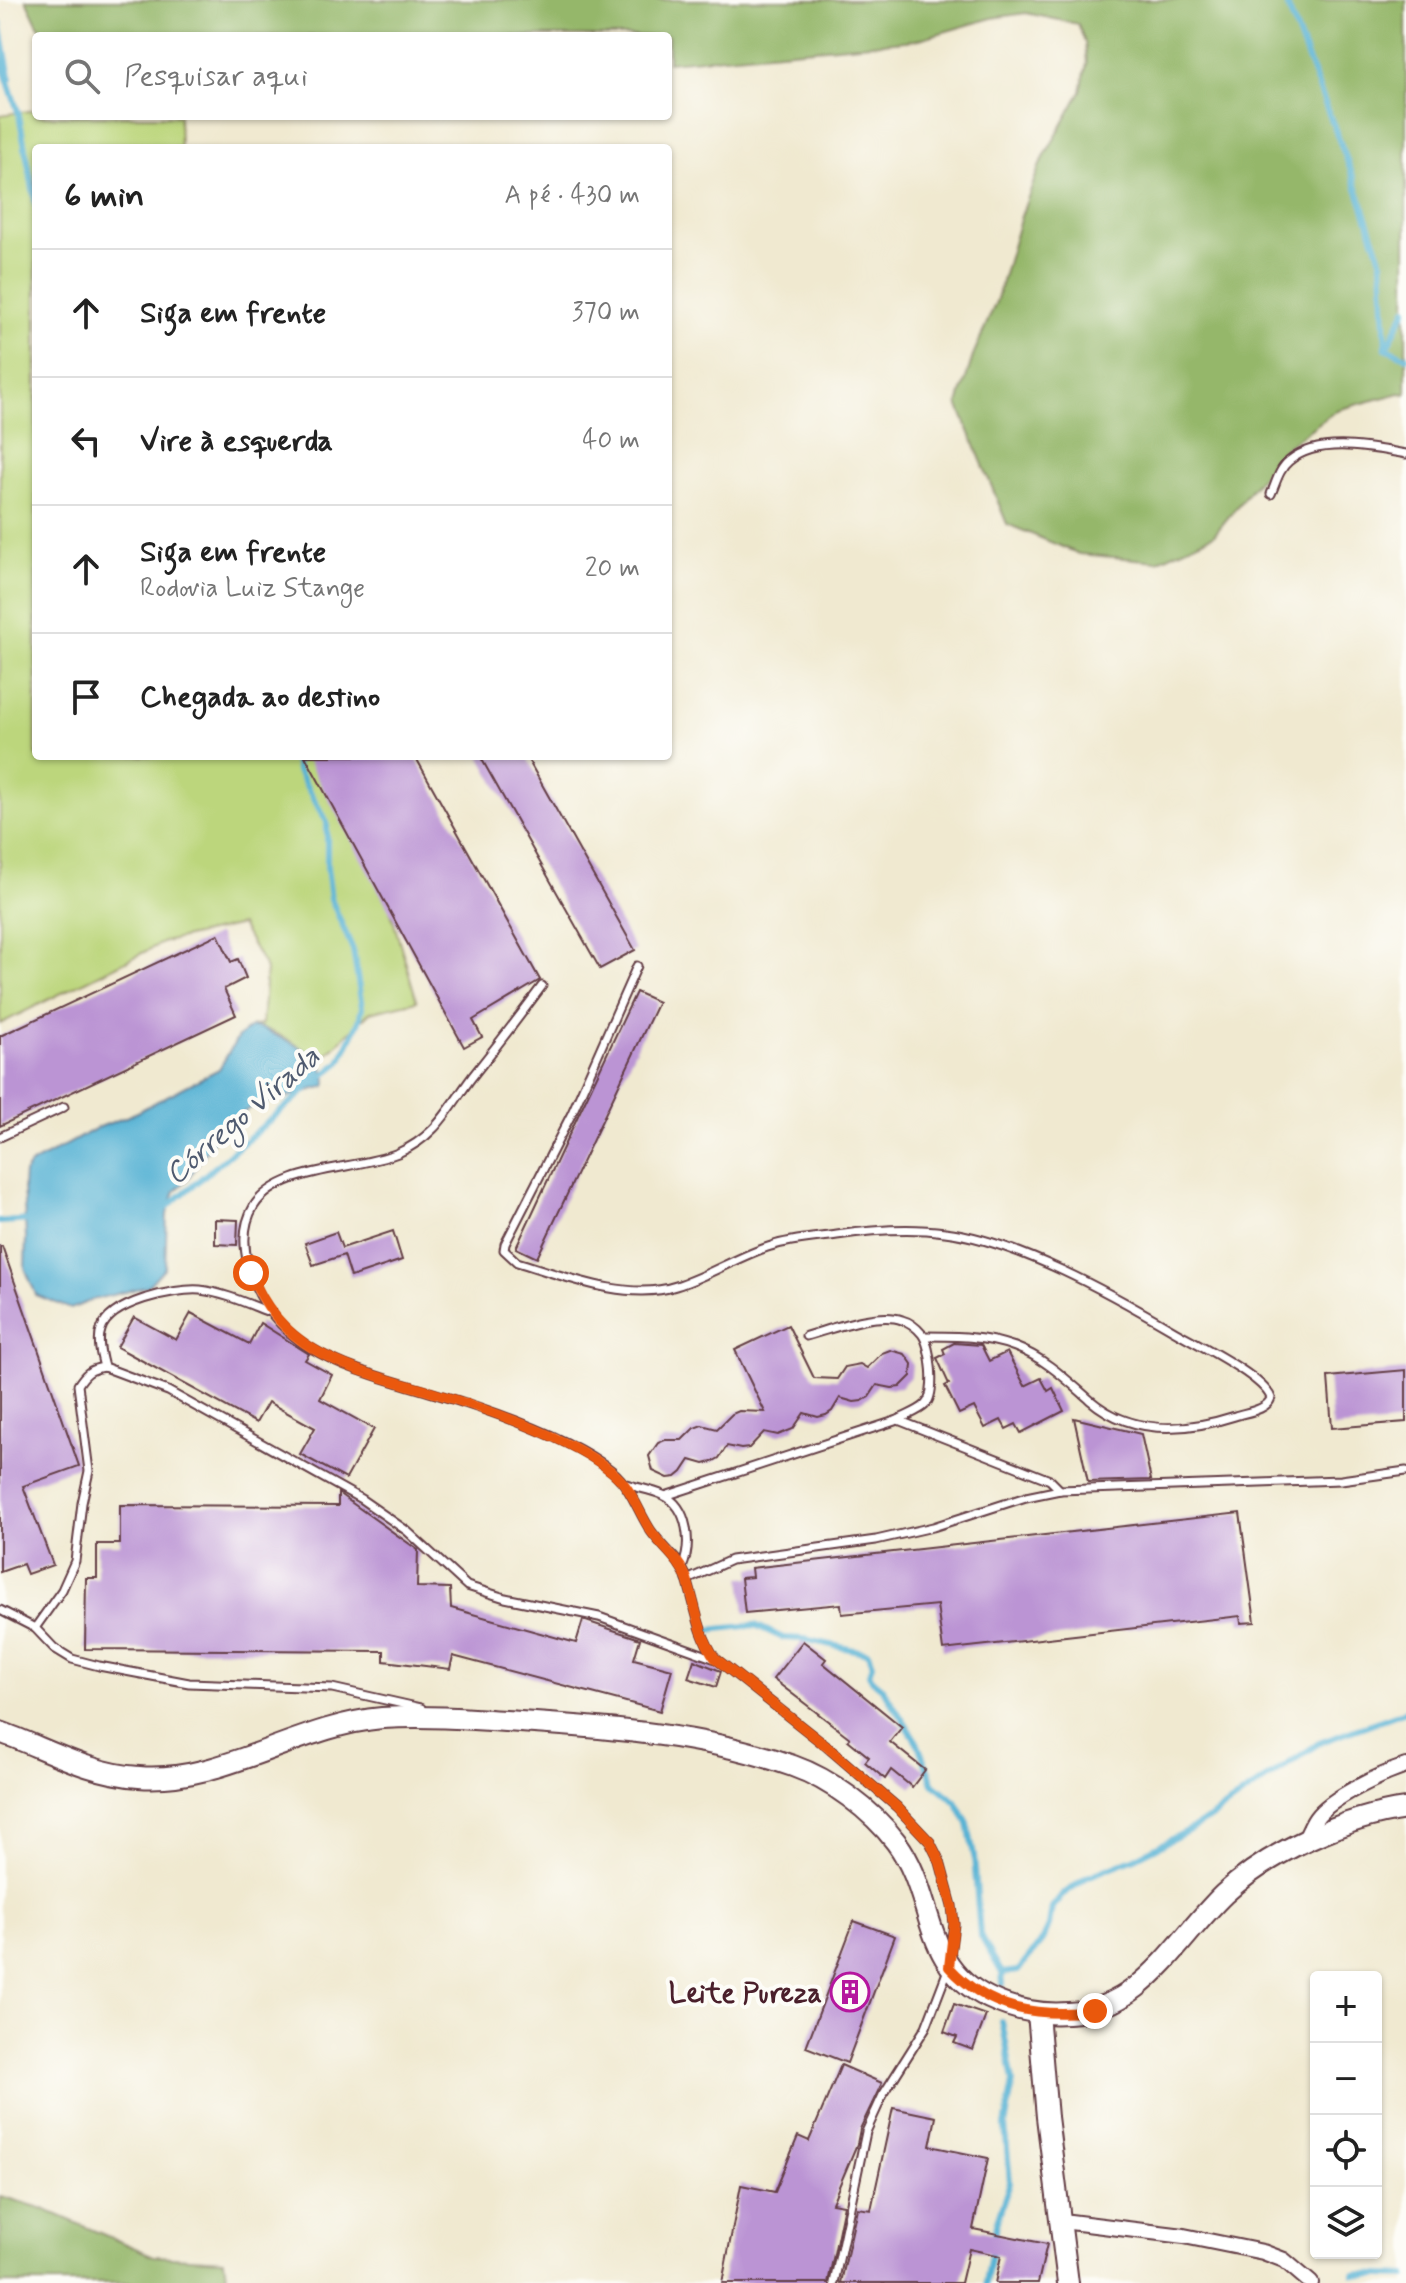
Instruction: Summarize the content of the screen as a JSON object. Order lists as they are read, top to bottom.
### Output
{
  "water": ["Córrego Virada"],
  "places": {
    "building": ["Leite Pureza"]
  },
  "page": {
    "search": "Pesquisar aqui",
    "heading": ["6 min", "A pé · 430 m"],
    "list": [
      ["Siga em frente", "370 m"],
      ["Vire à esquerda", "40 m"],
      ["Siga em frente", "Rodovia Luiz Stange", "20 m"],
      "Chegada ao destino"
    ],
    "map_buttons": ["+", "−"]
  }
}
